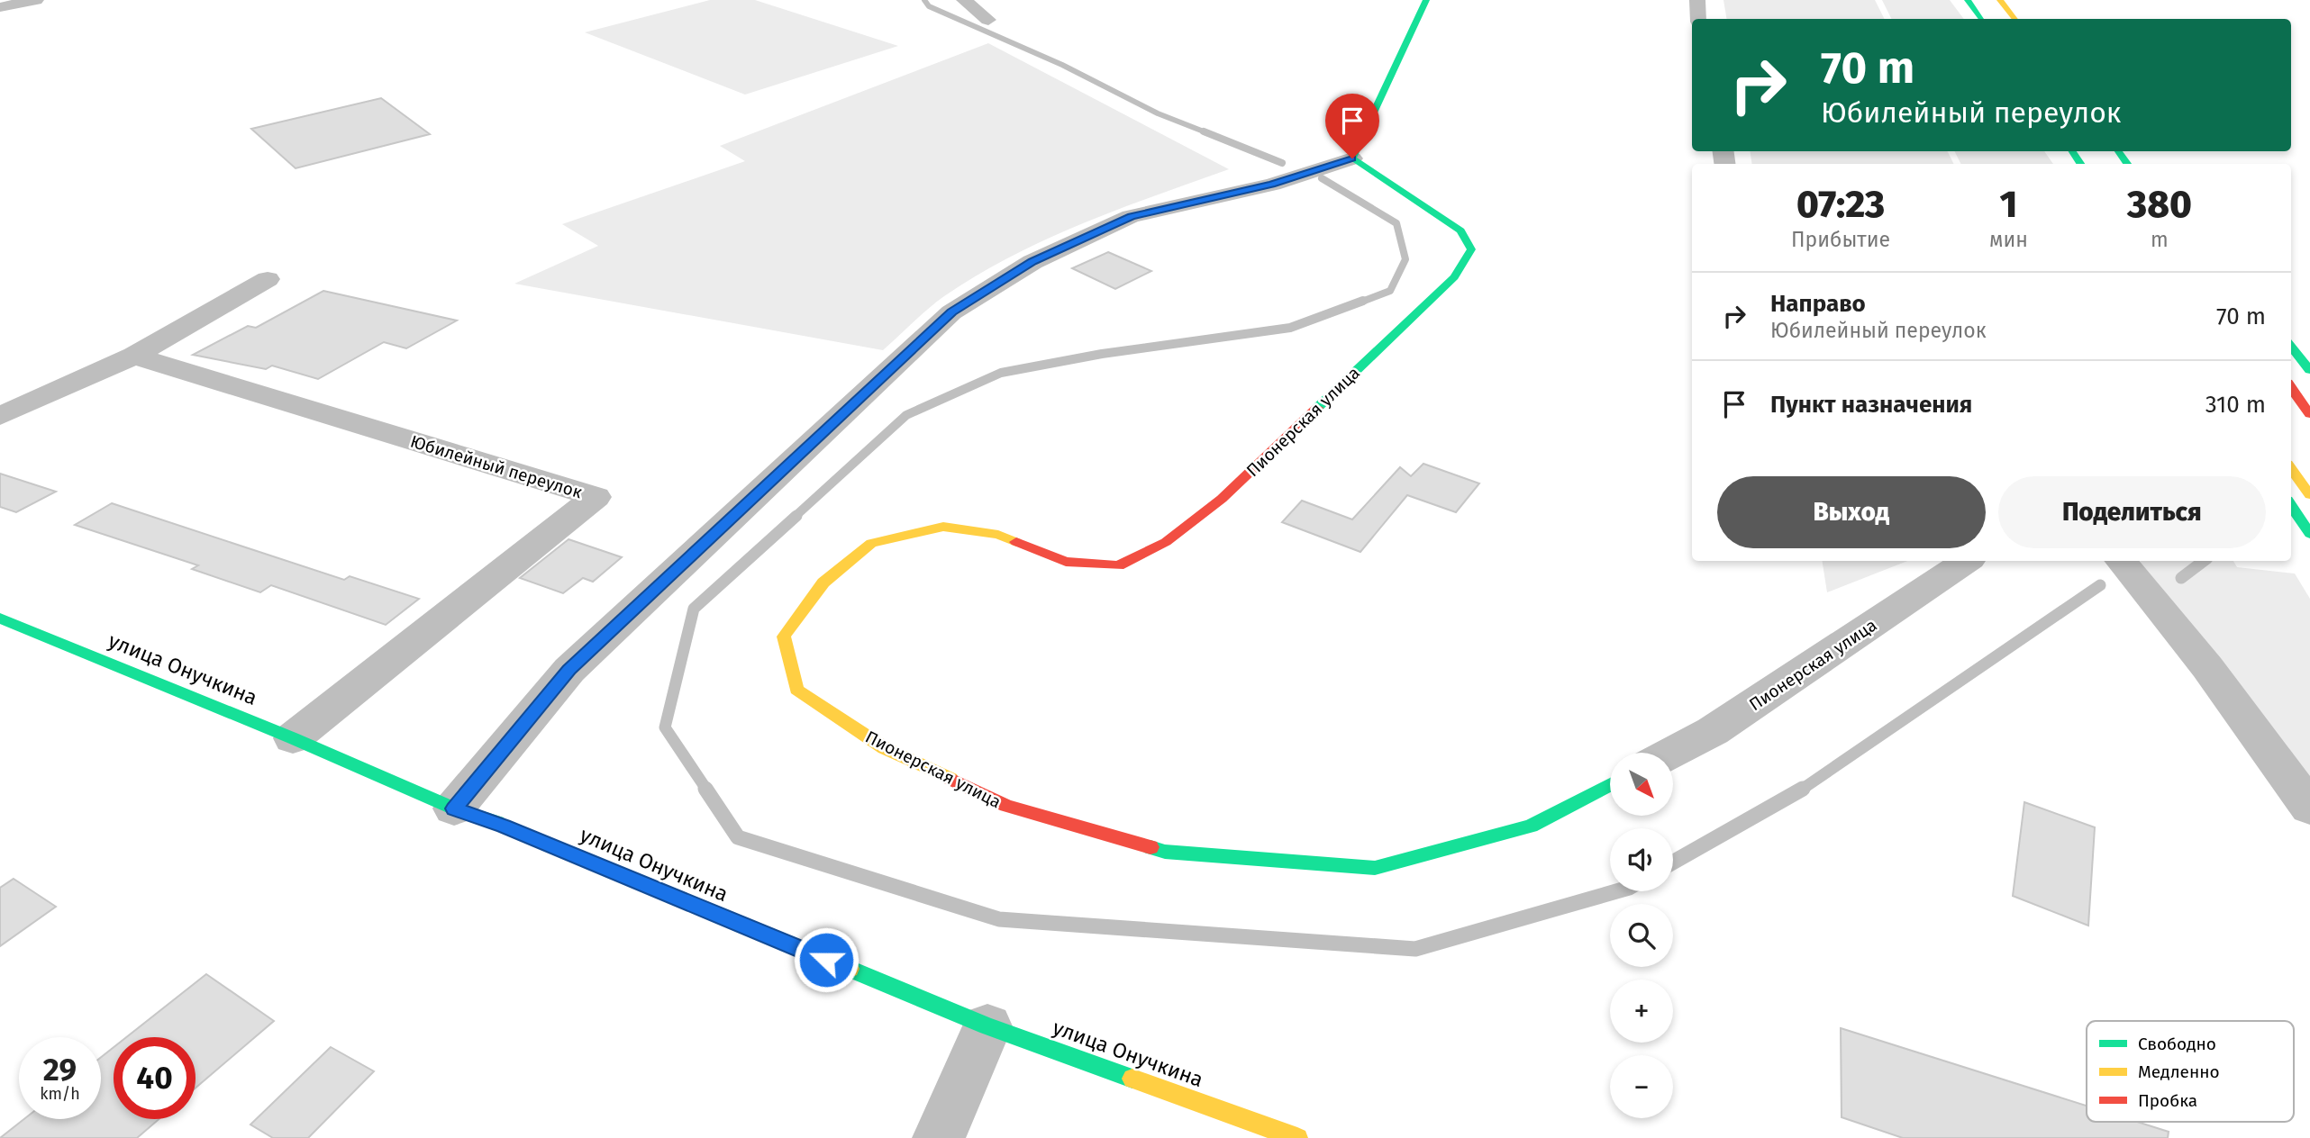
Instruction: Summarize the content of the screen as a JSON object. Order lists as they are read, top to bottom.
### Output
{
  "streets": {
    "main road": ["Пионерская улица", "улица Онучкина"],
    "street": ["Юбилейный переулок"]
  },
  "crossings": [
    ["Юбилейный переулок", "улица Онучкина"]
  ],
  "legend": ["Свободно", "Медленно", "Пробка"],
  "north": "bottom right",
  "page": {
    "turn": ["70 m", "Юбилейный переулок"],
    "eta": [
      "07:23",
      "Прибытие",
      "1",
      "мин",
      "380",
      "m"
    ],
    "list": [
      {
        "name": "Направо",
        "note": "Юбилейный переулок",
        "value": "70 m"
      },
      {
        "name": "Пункт назначения",
        "value": "310 m"
      }
    ],
    "buttons": ["Выход", "Поделиться"],
    "map_buttons": ["+", "−"],
    "speed": "29 km/h",
    "limit": "40"
  }
}
